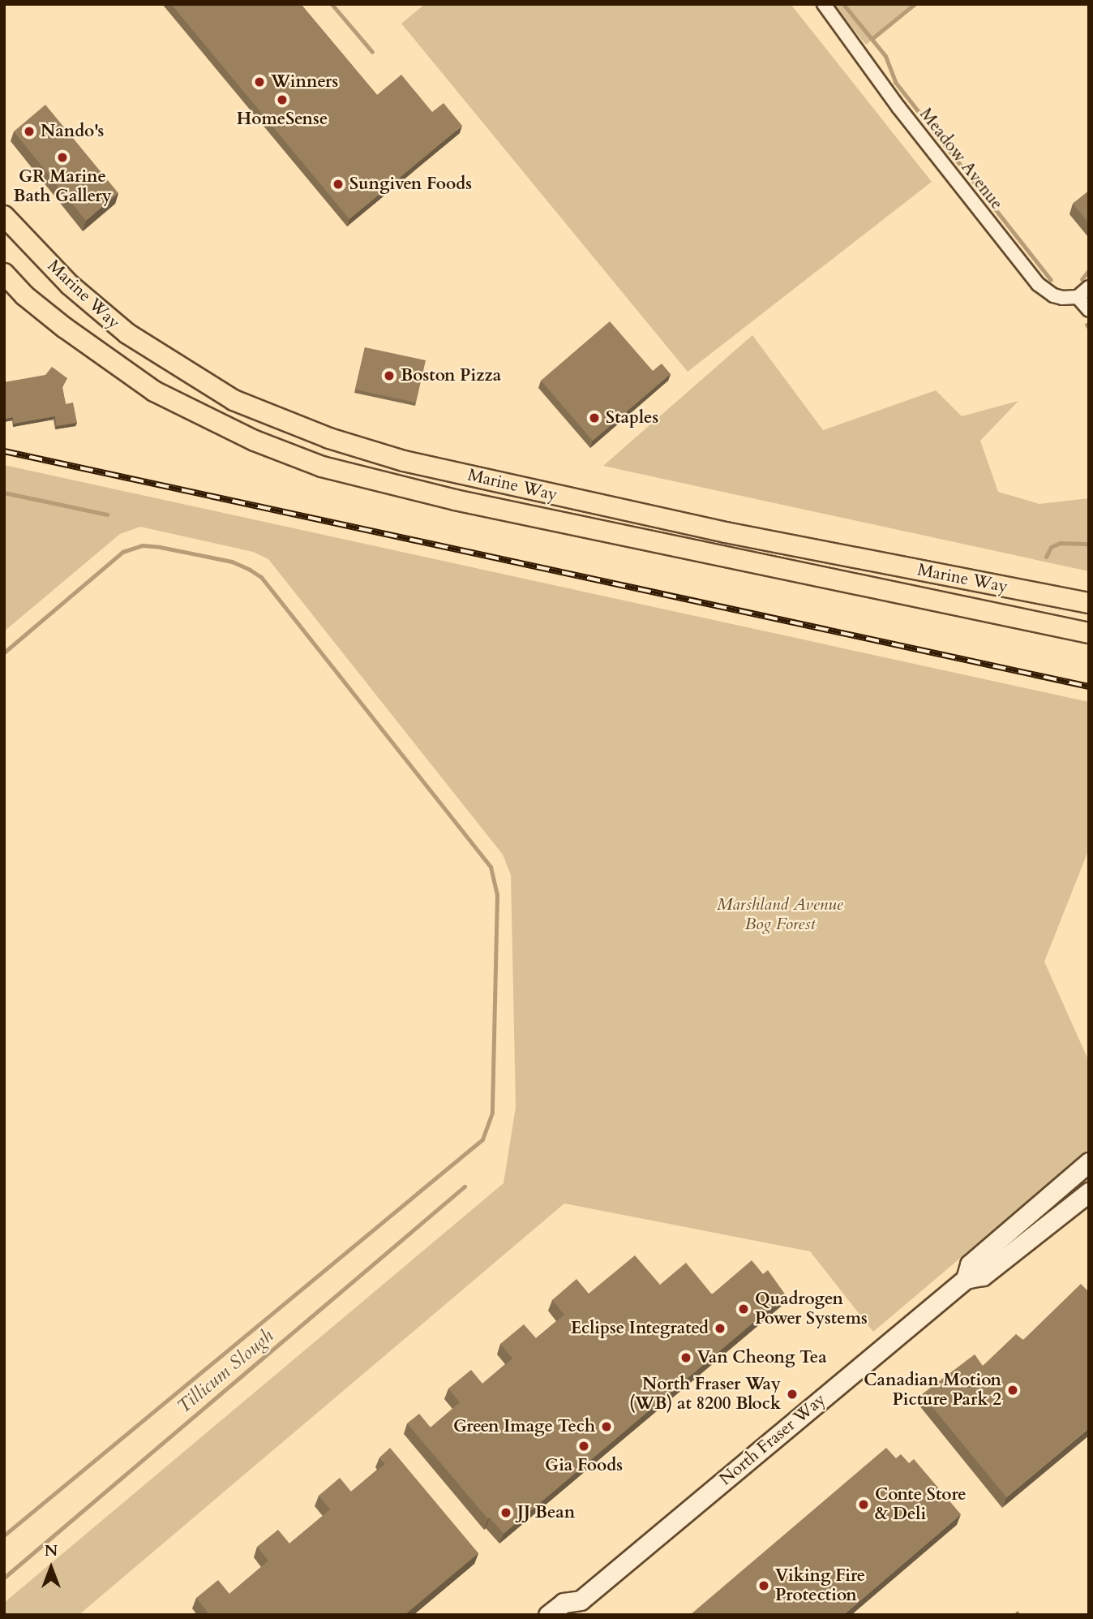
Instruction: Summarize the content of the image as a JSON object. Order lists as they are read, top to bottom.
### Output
{
  "streets": {
    "main road": ["Marine Way"],
    "street": ["Meadow Avenue", "North Fraser Way"]
  },
  "water": ["Tillicum Slough"],
  "parks": ["Marshland Avenue Bog Forest"],
  "places": [
    "Winners",
    "HomeSense",
    "Nando's",
    "GR Marine Bath Gallery",
    "Sungiven Foods",
    "Boston Pizza",
    "Staples",
    "Quadrogen Power Systems",
    "Eclipse Integrated",
    "Van Cheong Tea",
    "Canadian Motion Picture Park 2",
    "North Fraser Way (WB) at 8200 Block",
    "Green Image Tech",
    "Gia Foods",
    "Conte Store & Deli",
    "JJ Bean",
    "Viking Fire Protection"
  ],
  "north": "top"
}
